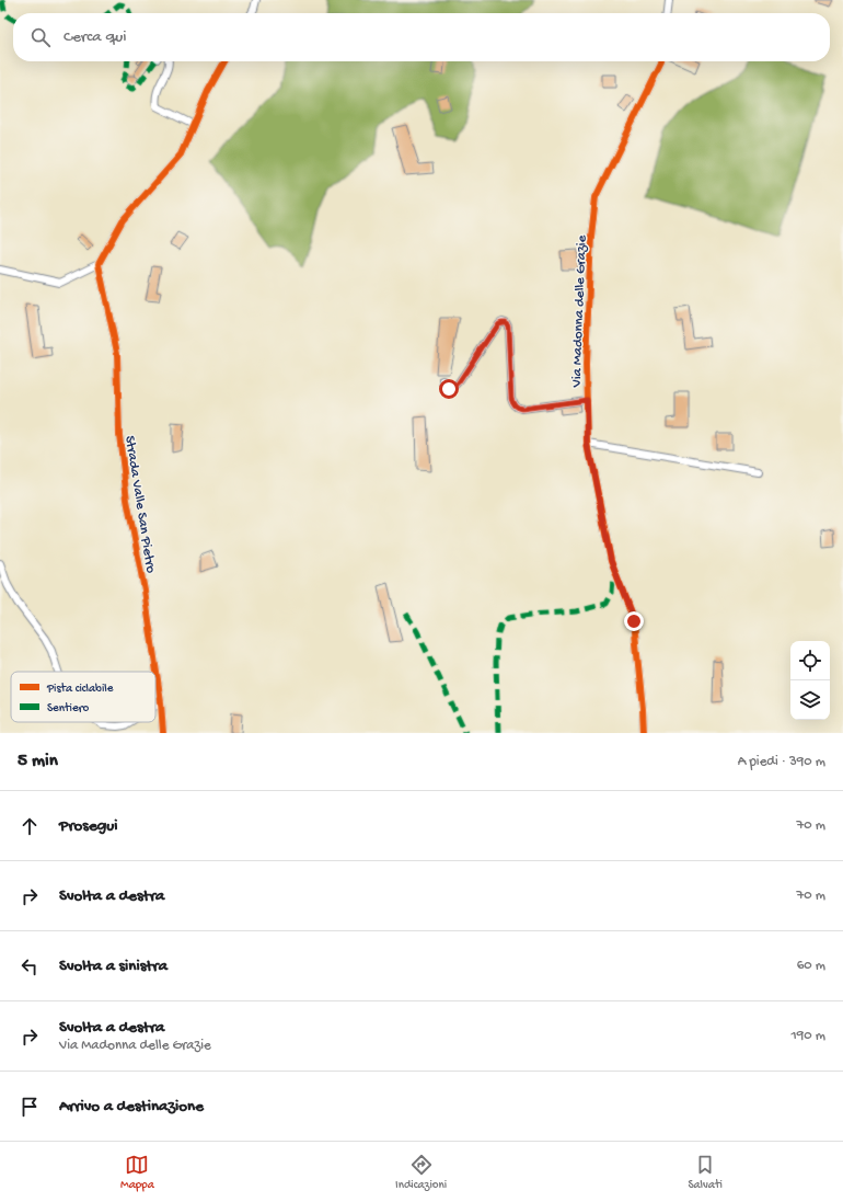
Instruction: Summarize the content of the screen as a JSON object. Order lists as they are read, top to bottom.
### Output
{
  "streets": {
    "street": ["Via Madonna delle Grazie", "Strada Valle San Pietro"]
  },
  "legend": ["Pista ciclabile", "Sentiero"],
  "page": {
    "search": "Cerca qui",
    "heading": ["5 min", "A piedi · 390 m"],
    "list": [
      ["Prosegui", "70 m"],
      ["Svolta a destra", "70 m"],
      ["Svolta a sinistra", "60 m"],
      ["Svolta a destra", "Via Madonna delle Grazie", "190 m"],
      "Arrivo a destinazione"
    ],
    "nav": ["Mappa", "Indicazioni", "Salvati"]
  }
}
